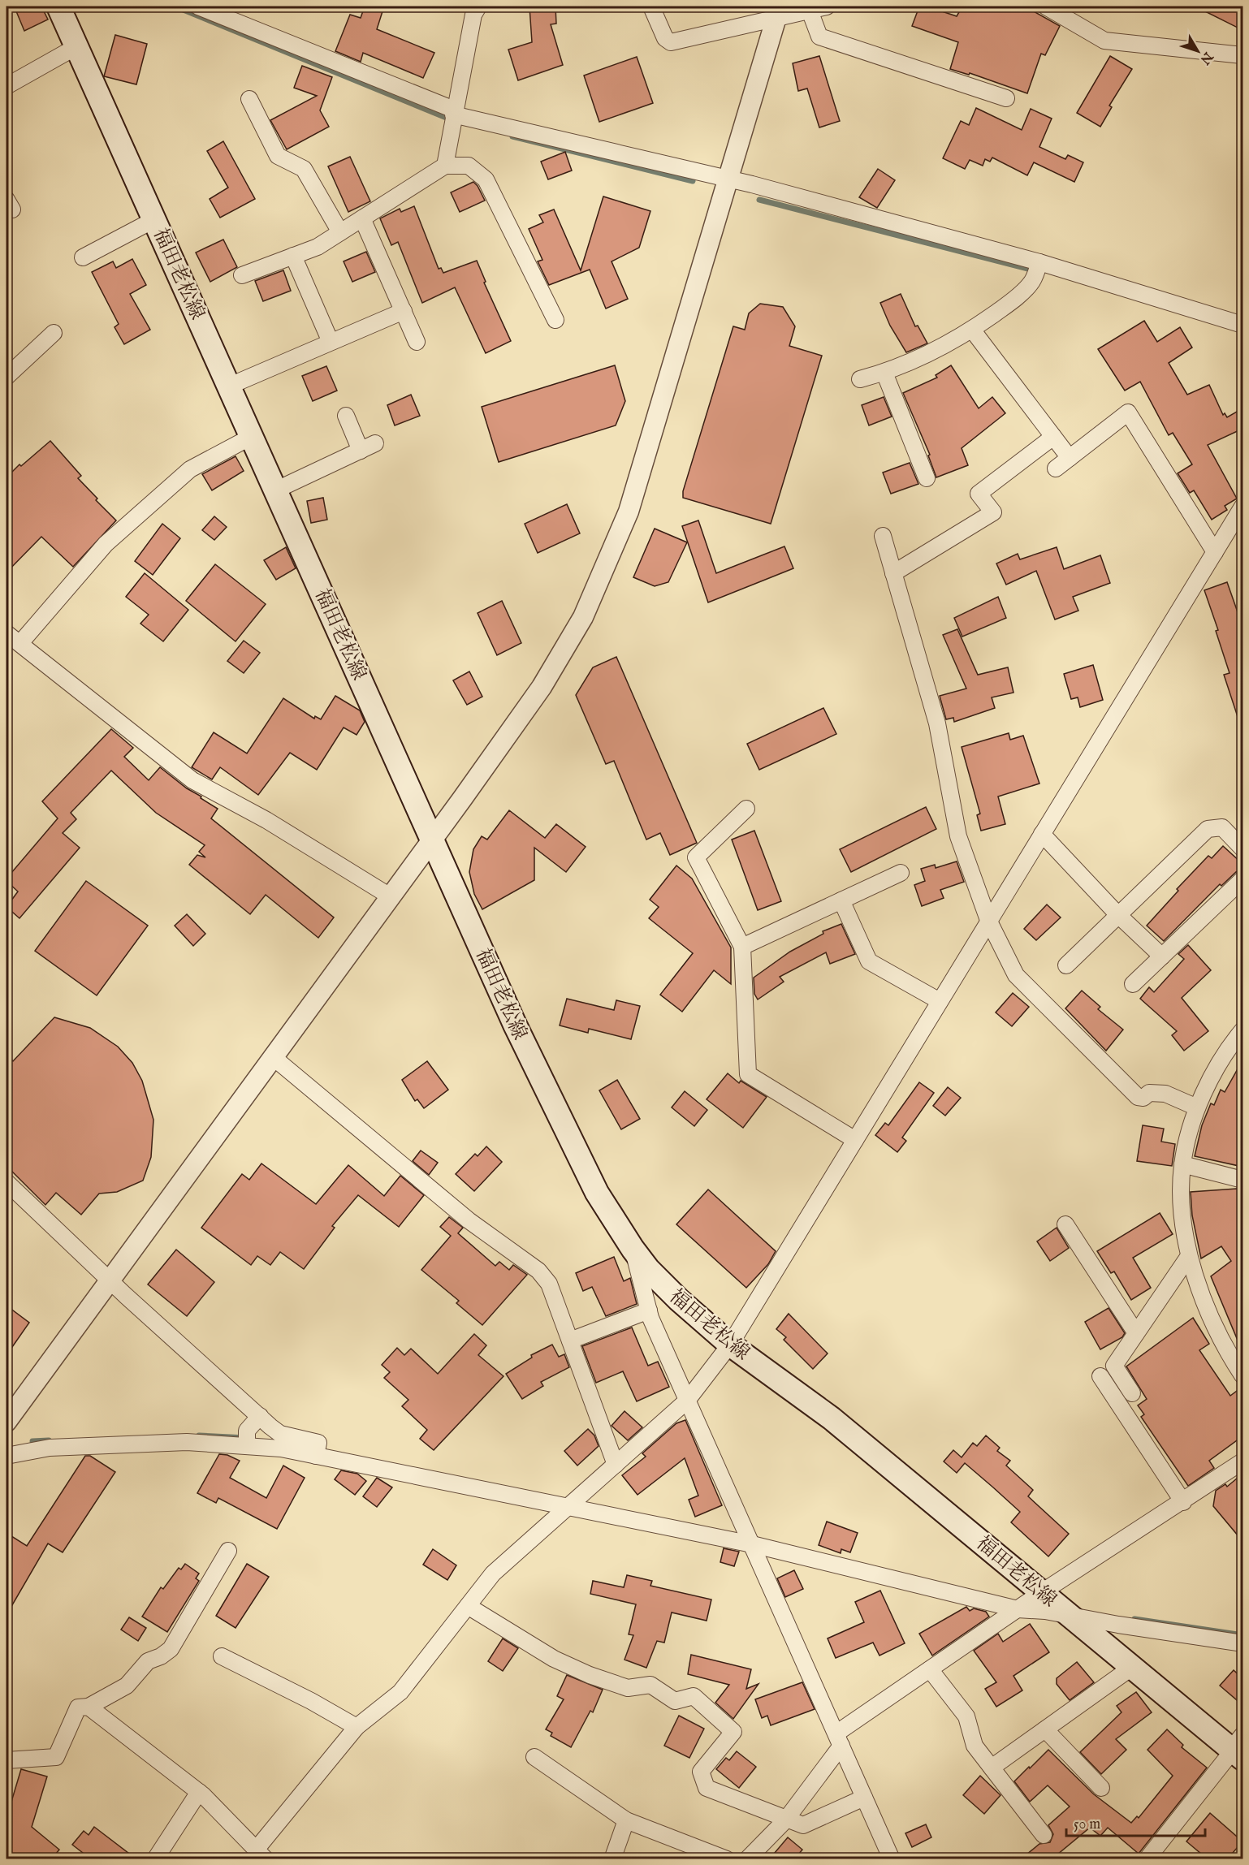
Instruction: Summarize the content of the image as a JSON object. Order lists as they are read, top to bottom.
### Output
{
  "streets": {
    "main road": ["福田老松線"]
  },
  "scale_bar": "50 m",
  "north": "bottom right"
}
